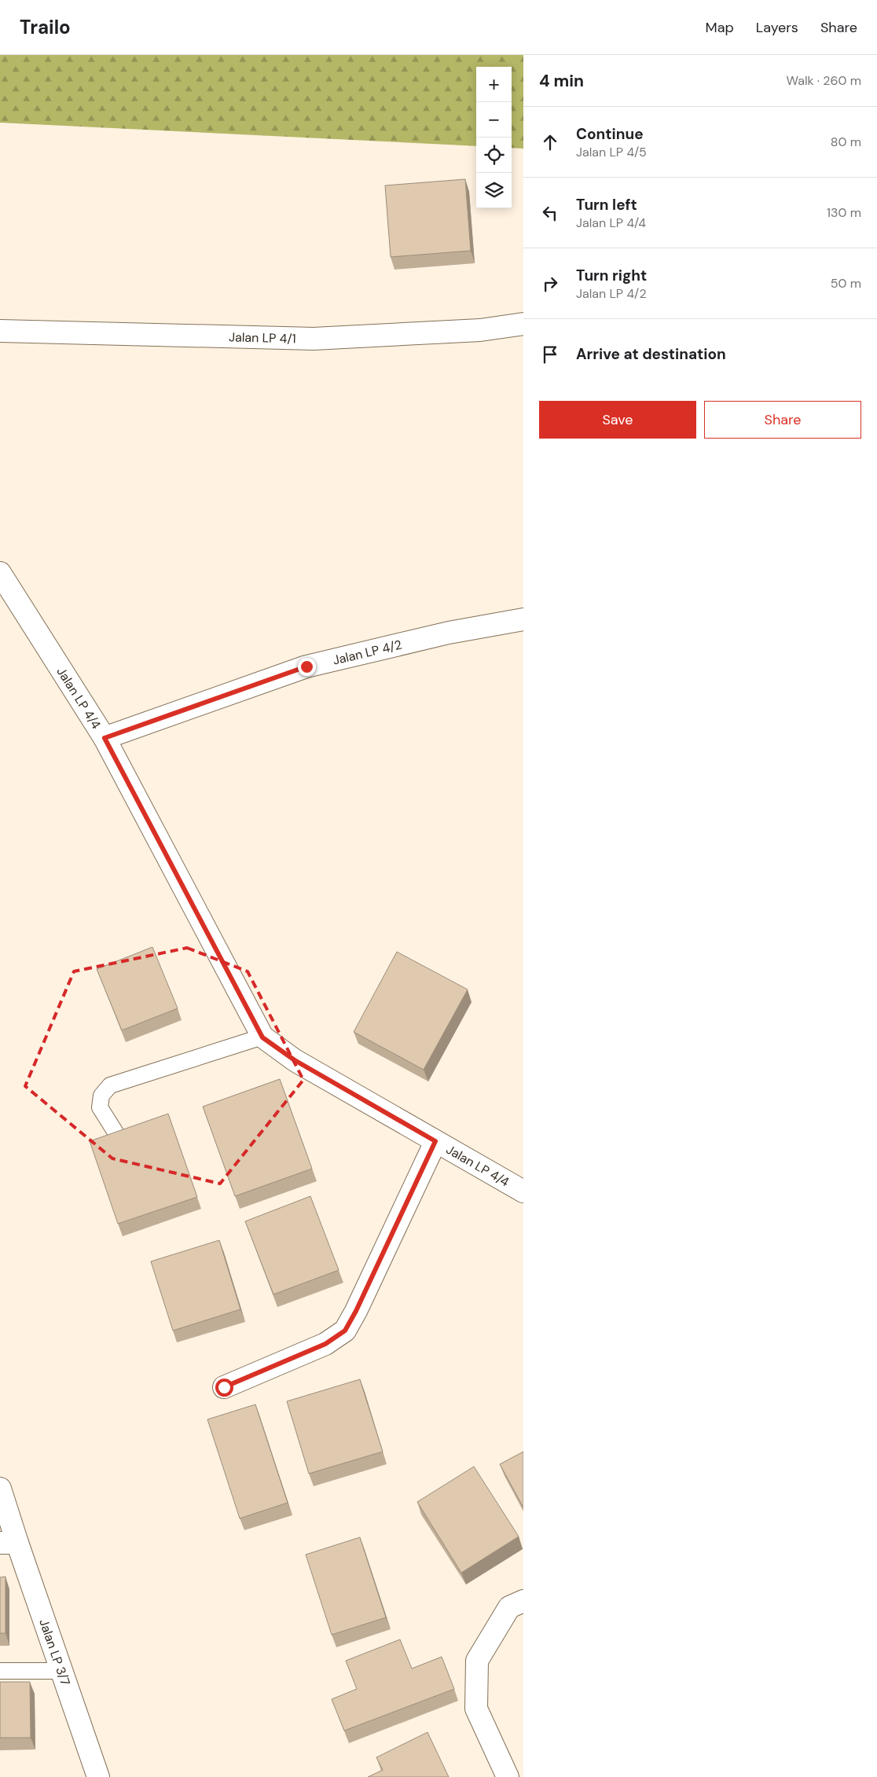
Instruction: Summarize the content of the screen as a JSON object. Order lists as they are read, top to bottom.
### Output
{
  "streets": {
    "street": [
      "Jalan LP 4/1",
      "Jalan LP 4/2",
      "Jalan LP 4/4",
      "Jalan LP 3/7"
    ]
  },
  "crossings": [
    ["Jalan LP 4/2", "Jalan LP 4/4"]
  ],
  "page": {
    "header": "Trailo",
    "nav": ["Map", "Layers", "Share"],
    "heading": ["4 min", "Walk · 260 m"],
    "map_buttons": ["+", "−"],
    "list": [
      ["Continue", "Jalan LP 4/5", "80 m"],
      ["Turn left", "Jalan LP 4/4", "130 m"],
      ["Turn right", "Jalan LP 4/2", "50 m"],
      "Arrive at destination"
    ],
    "buttons": ["Save", "Share"]
  }
}
